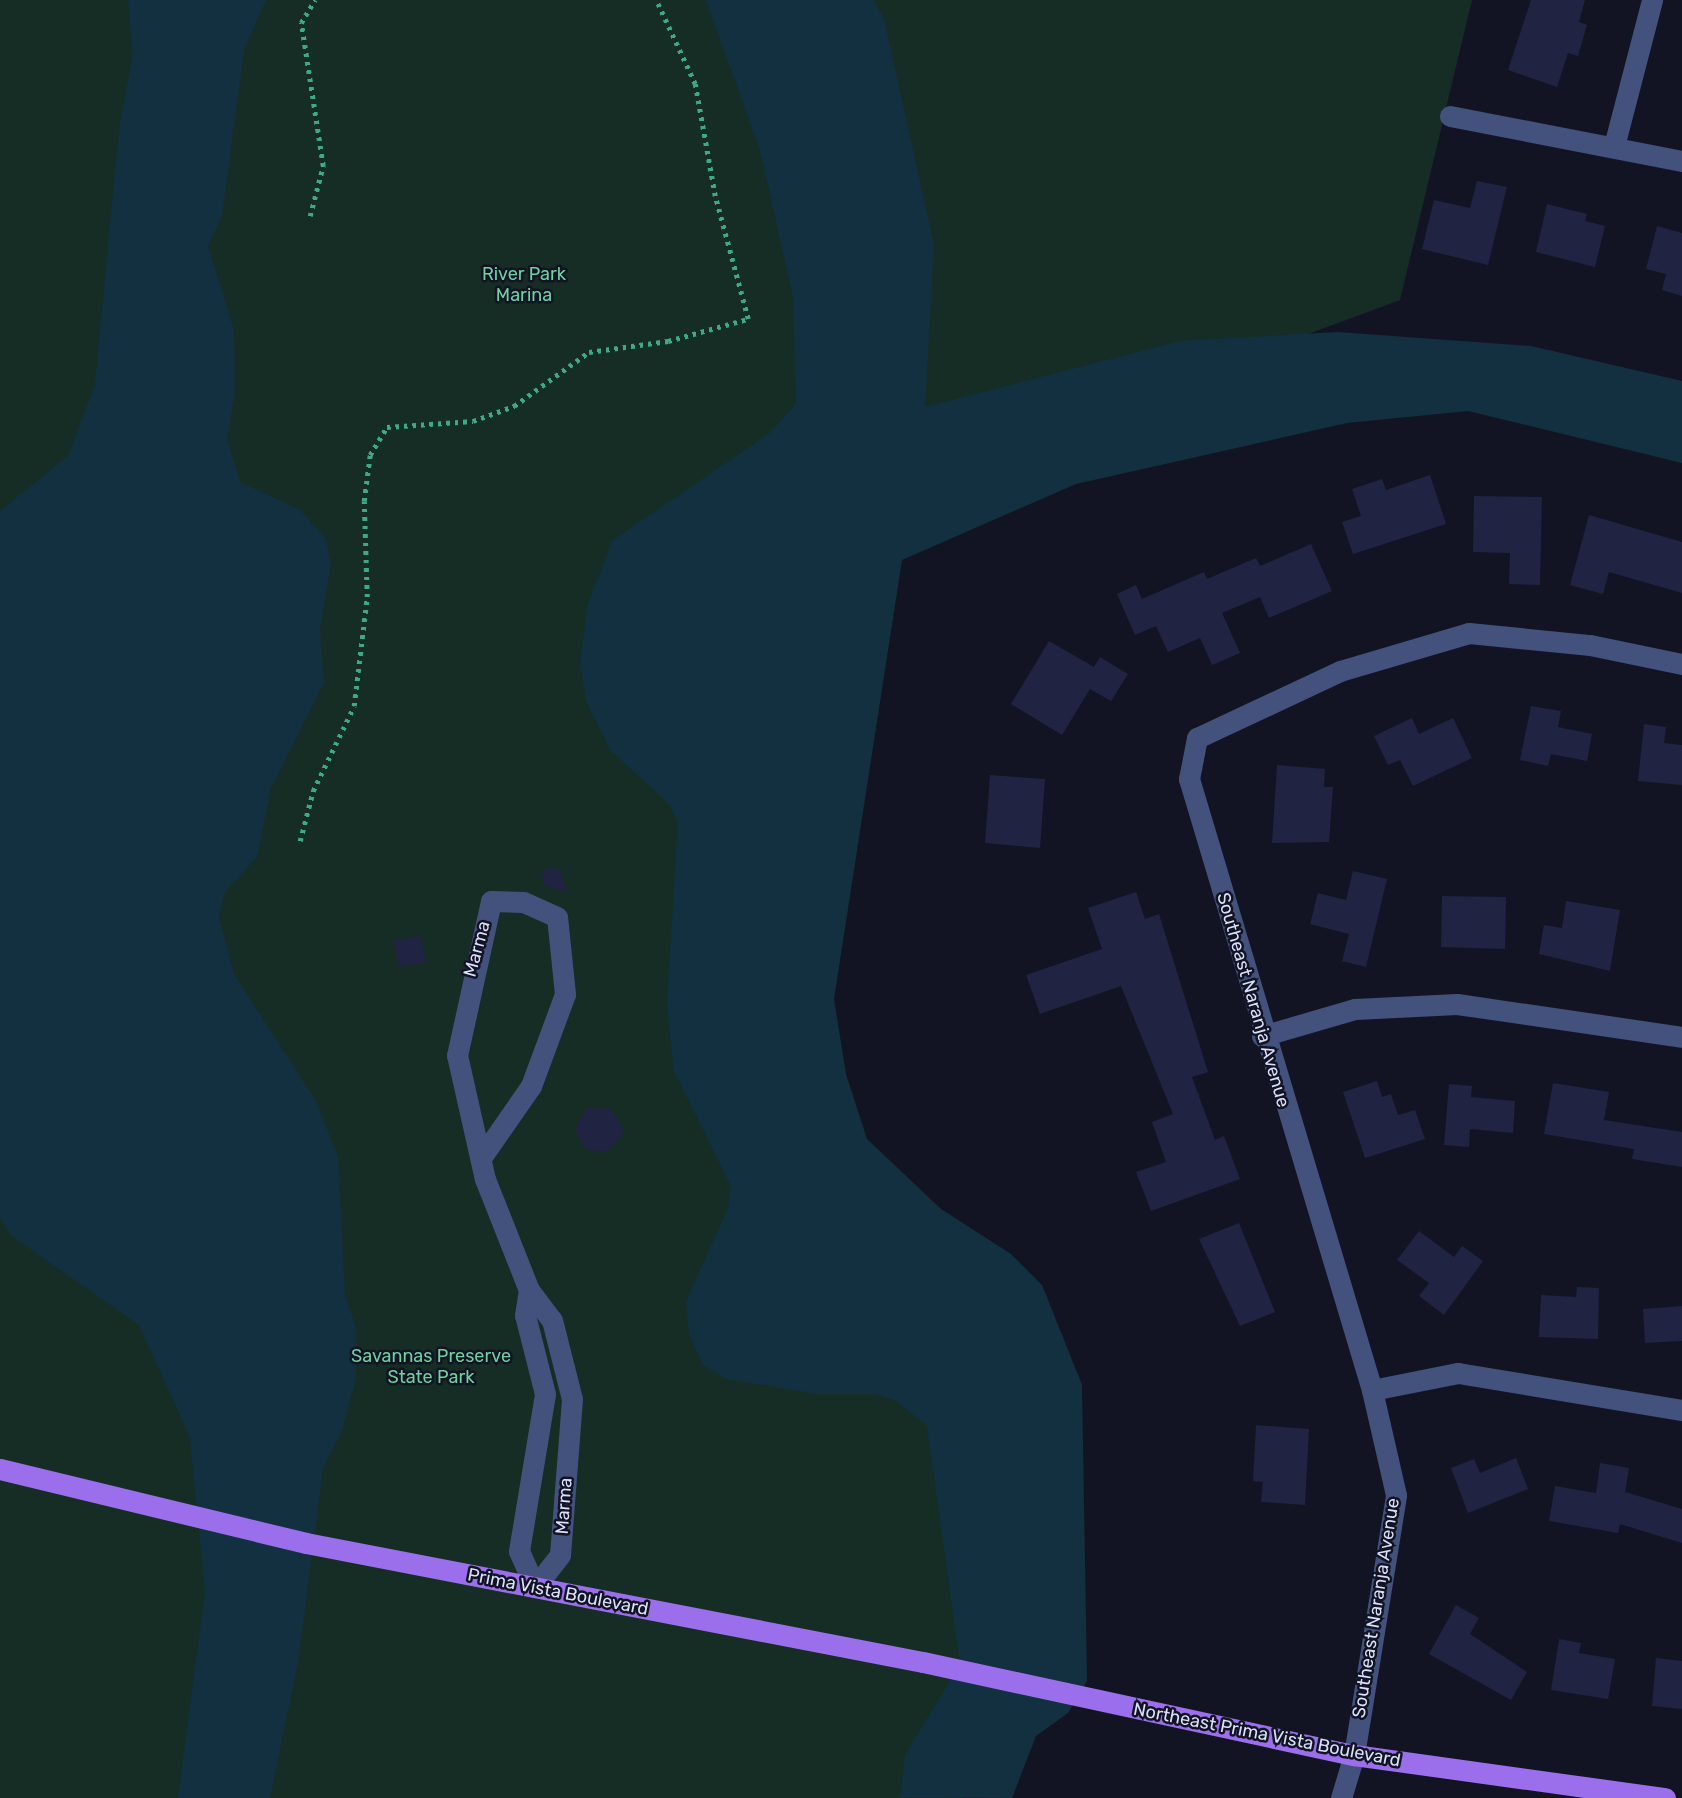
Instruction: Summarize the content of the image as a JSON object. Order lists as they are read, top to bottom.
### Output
{
  "streets": {
    "main road": ["Prima Vista Boulevard", "Northeast Prima Vista Boulevard"],
    "street": ["Marma", "Southeast Naranja Avenue"]
  },
  "crossings": [
    ["Marma", "Prima Vista Boulevard"],
    ["Southeast Naranja Avenue", "Northeast Prima Vista Boulevard"],
    ["Prima Vista Boulevard", "Northeast Prima Vista Boulevard"]
  ],
  "parks": ["River Park Marina", "Savannas Preserve State Park"]
}
